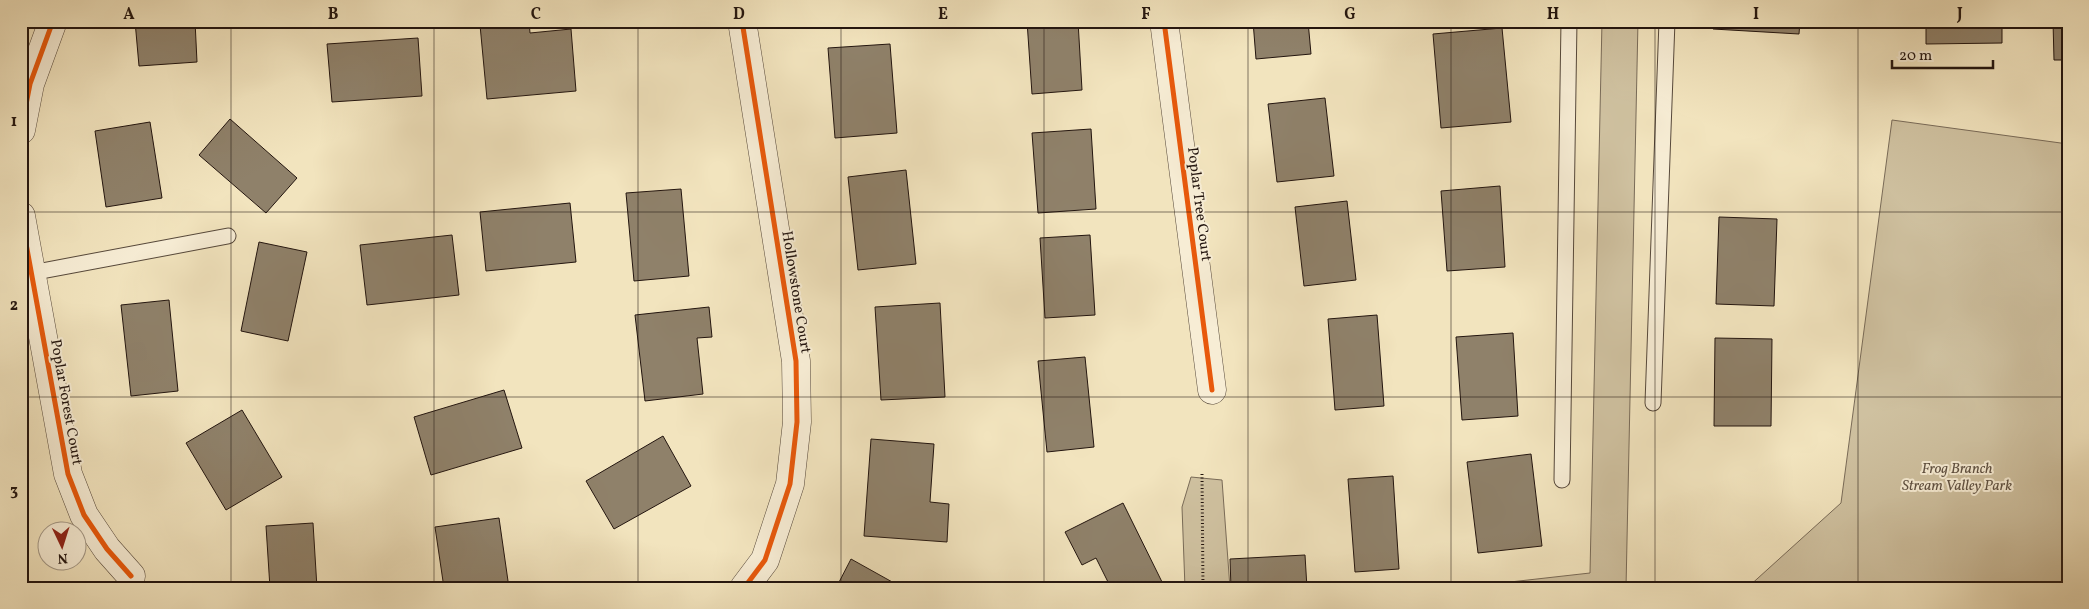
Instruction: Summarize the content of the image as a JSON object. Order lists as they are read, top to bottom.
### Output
{
  "streets": {
    "street": ["Poplar Tree Court", "Hollowstone Court", "Poplar Forest Court"]
  },
  "parks": ["Frog Branch Stream Valley Park"],
  "scale_bar": "20 m",
  "north": "bottom",
  "grid": {
    "columns": [
      "A",
      "B",
      "C",
      "D",
      "E",
      "F",
      "G",
      "H",
      "I",
      "J"
    ],
    "rows": ["1", "2", "3"]
  }
}
